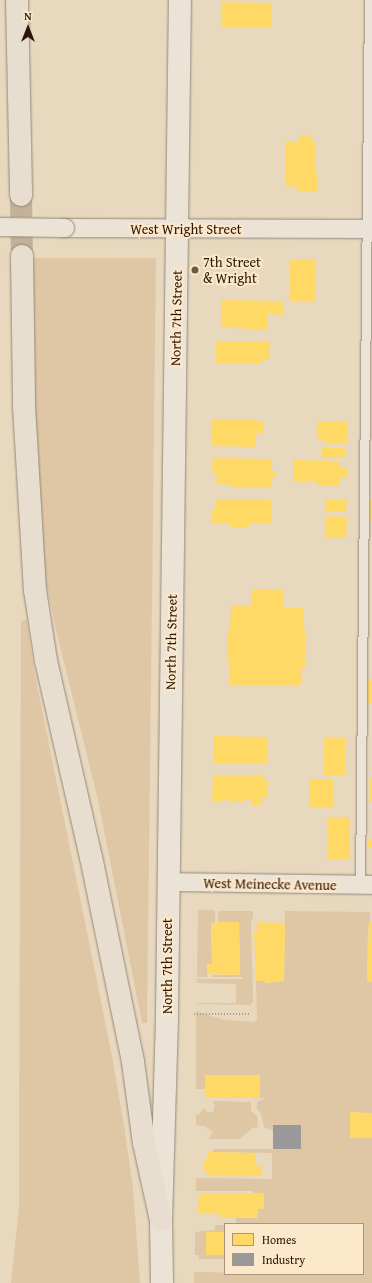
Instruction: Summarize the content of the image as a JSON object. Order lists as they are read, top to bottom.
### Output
{
  "streets": {
    "street": ["West Wright Street", "North 7th Street", "West Meinecke Avenue"]
  },
  "crossings": [
    ["West Wright Street", "North 7th Street"],
    ["North 7th Street", "West Meinecke Avenue"]
  ],
  "places": ["7th Street & Wright"],
  "legend": ["Homes", "Industry"],
  "north": "top"
}
